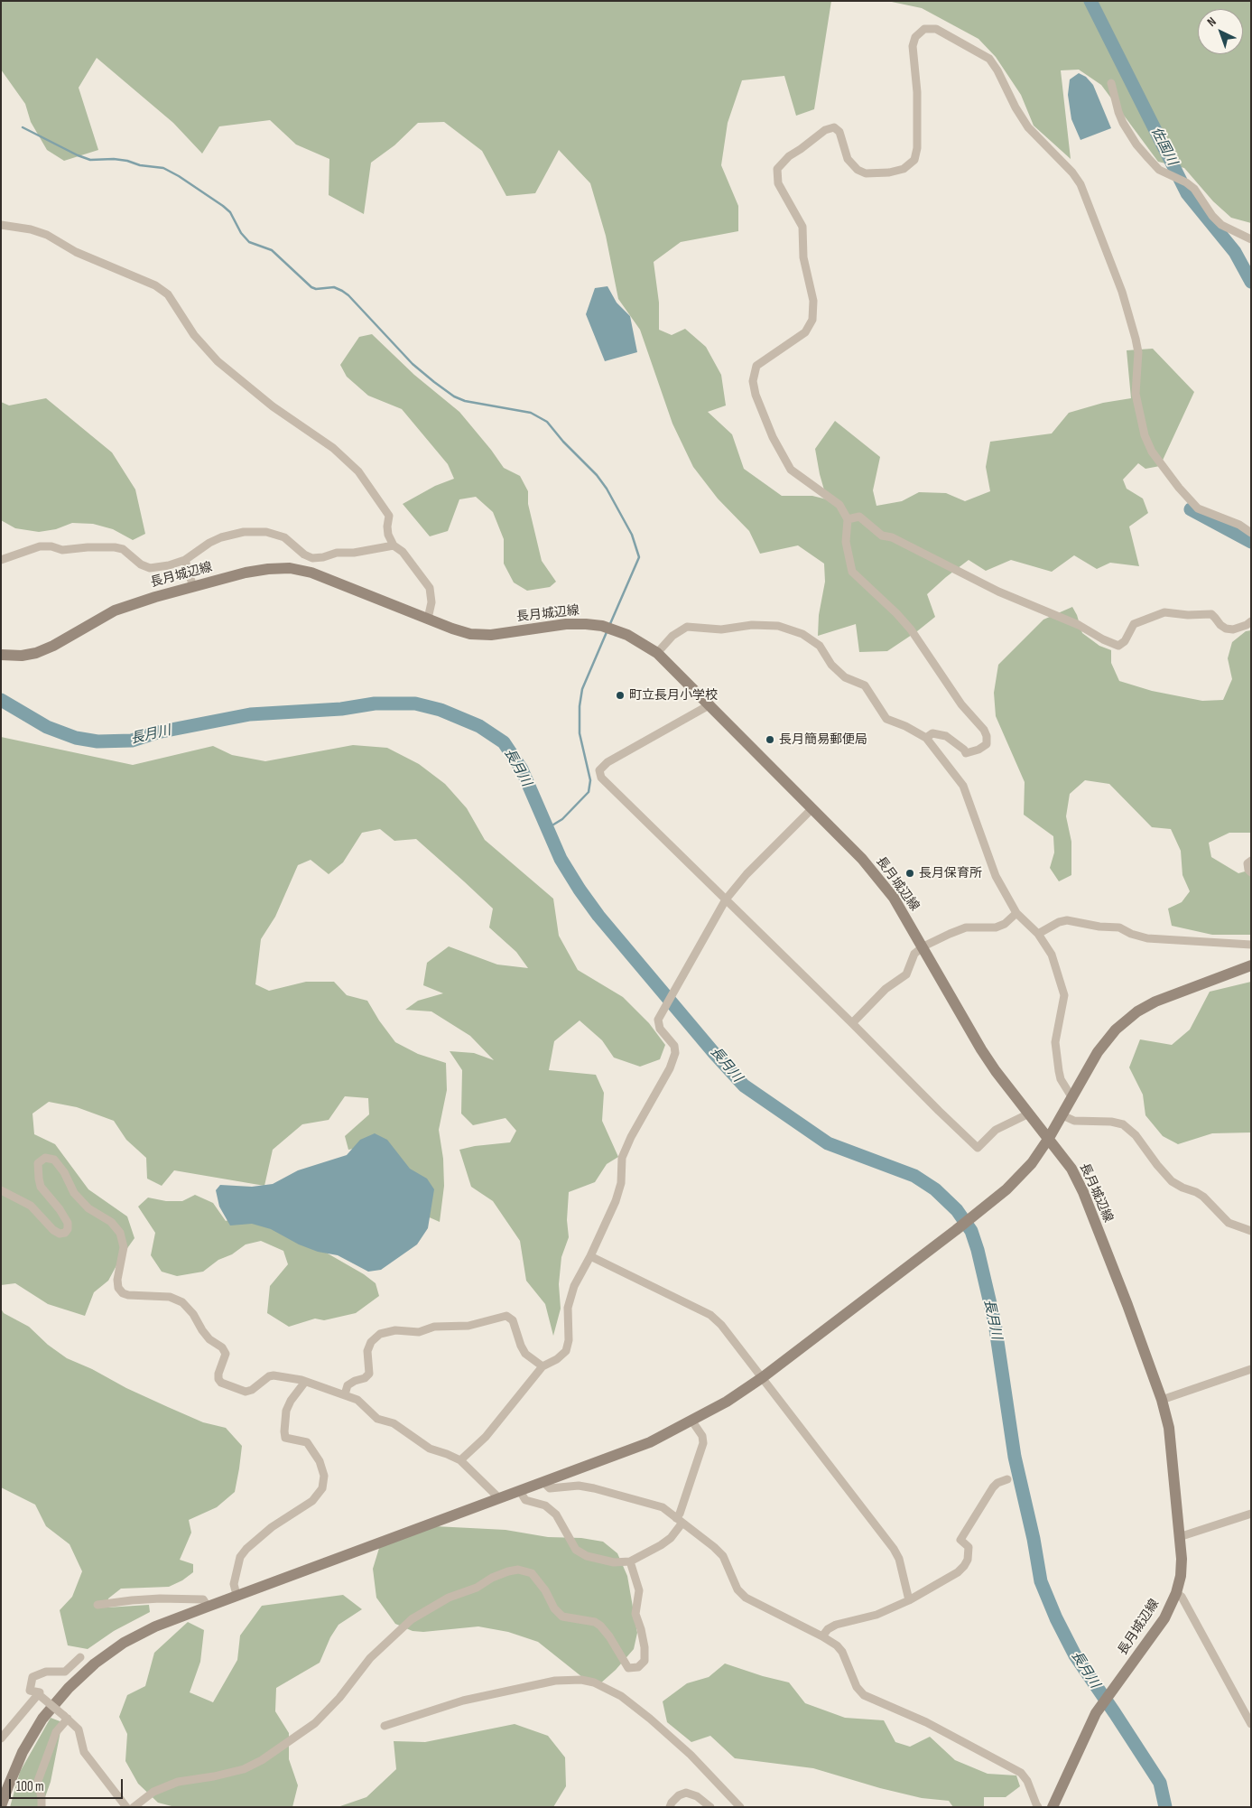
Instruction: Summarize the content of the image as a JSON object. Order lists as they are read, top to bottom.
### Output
{
  "streets": {
    "main road": ["長月城辺線"]
  },
  "water": ["佐国川", "長月川"],
  "places": ["町立長月小学校", "長月簡易郵便局", "長月保育所"],
  "scale_bar": "100 m",
  "north": "top left"
}
